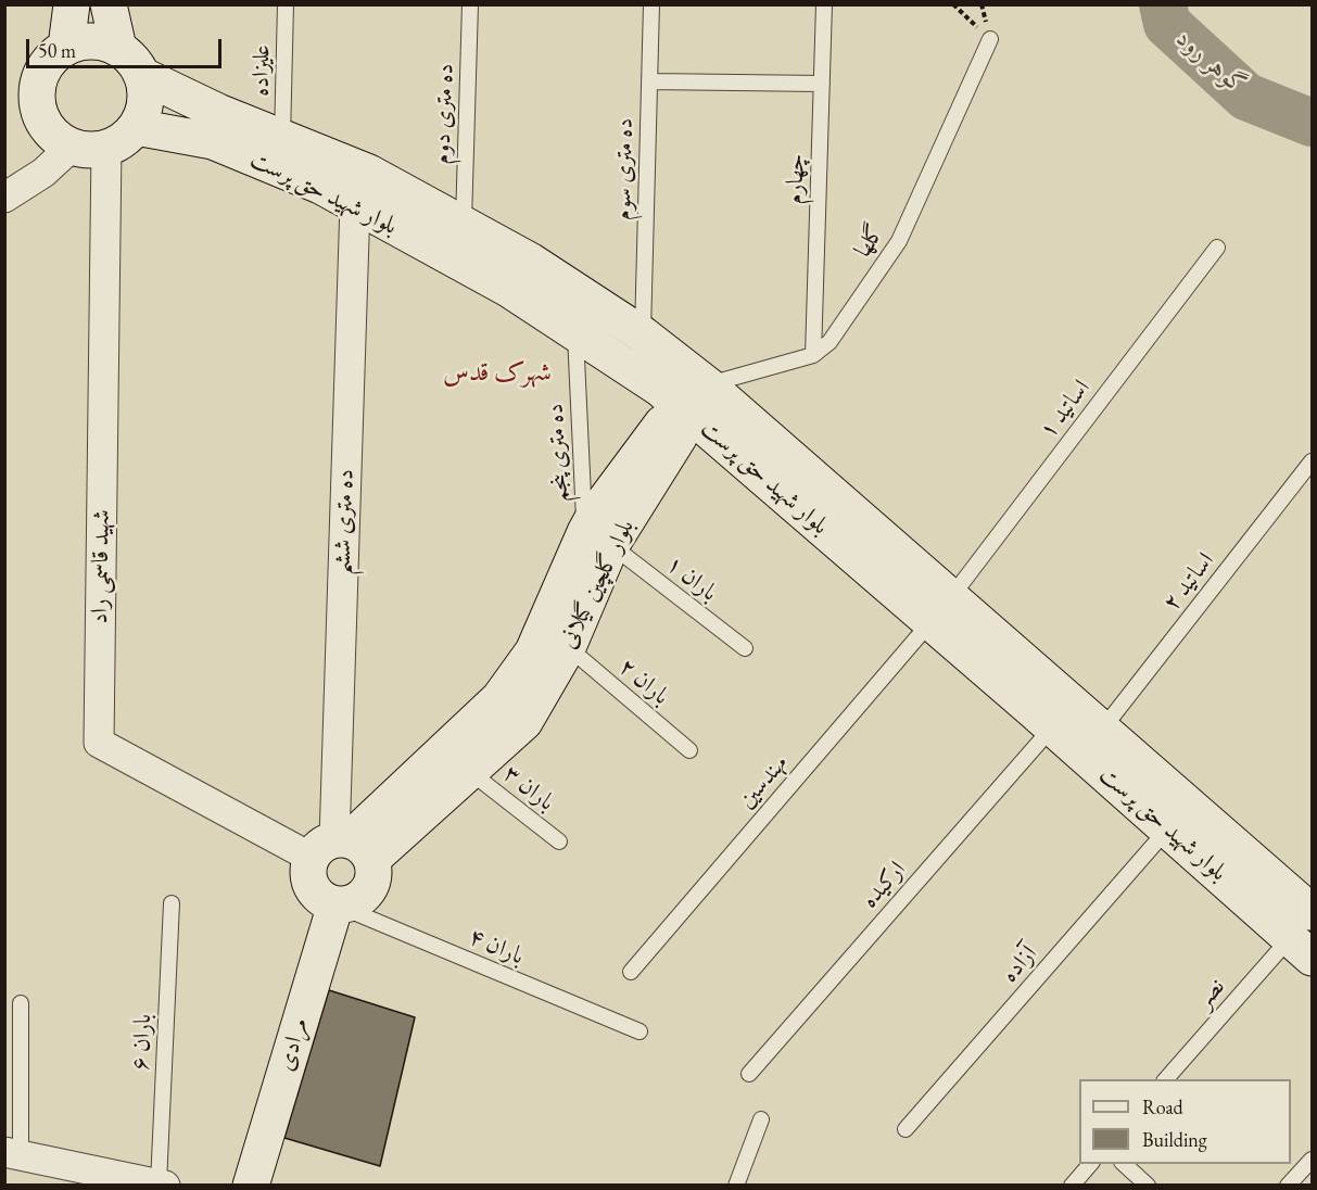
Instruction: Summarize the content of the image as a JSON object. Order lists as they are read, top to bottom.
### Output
{
  "streets": {
    "street": [
      "بلوار شهید حق پرست",
      "ده متری ششم",
      "شهید قاسمی راد",
      "بلوار گلچین گیلانی",
      "مرادی"
    ],
    "lane": [
      "علیزاده",
      "ده متری دوم",
      "ده متری سوم",
      "چهارم",
      "گلها",
      "اساتید ۱",
      "ده متری پنجم",
      "باران ۱",
      "اساتید ۲",
      "باران ۲",
      "مهندسین",
      "باران ۳",
      "ارکیده",
      "باران ۴",
      "آزاده",
      "نصر",
      "باران ۶"
    ]
  },
  "crossings": [
    ["علیزاده", "بلوار شهید حق پرست"],
    ["ده متری دوم", "بلوار شهید حق پرست"],
    ["ده متری سوم", "بلوار شهید حق پرست"],
    ["چهارم", "گلها"],
    ["بلوار شهید حق پرست", "گلها"],
    ["بلوار شهید حق پرست", "اساتید ۱"],
    ["بلوار شهید حق پرست", "ده متری پنجم"],
    ["بلوار شهید حق پرست", "ده متری ششم"],
    ["بلوار شهید حق پرست", "شهید قاسمی راد"],
    ["بلوار شهید حق پرست", "اساتید ۲"],
    ["بلوار شهید حق پرست", "بلوار گلچین گیلانی"],
    ["بلوار شهید حق پرست", "مهندسین"],
    ["بلوار شهید حق پرست", "ارکیده"],
    ["بلوار شهید حق پرست", "آزاده"],
    ["بلوار شهید حق پرست", "نصر"],
    ["گلها", "بلوار گلچین گیلانی"],
    ["اساتید ۱", "مهندسین"],
    ["ده متری پنجم", "باران ۱"],
    ["ده متری پنجم", "بلوار گلچین گیلانی"],
    ["ده متری ششم", "شهید قاسمی راد"],
    ["ده متری ششم", "بلوار گلچین گیلانی"],
    ["ده متری ششم", "باران ۴"],
    ["ده متری ششم", "مرادی"],
    ["شهید قاسمی راد", "بلوار گلچین گیلانی"],
    ["شهید قاسمی راد", "باران ۴"],
    ["شهید قاسمی راد", "مرادی"],
    ["باران ۱", "بلوار گلچین گیلانی"],
    ["بلوار گلچین گیلانی", "باران ۲"],
    ["بلوار گلچین گیلانی", "باران ۳"],
    ["بلوار گلچین گیلانی", "باران ۴"],
    ["بلوار گلچین گیلانی", "مرادی"],
    ["باران ۴", "مرادی"]
  ],
  "districts": ["شهرک قدس"],
  "water": ["گوهر رود"],
  "legend": ["Road", "Building"],
  "scale_bar": "50 m"
}
